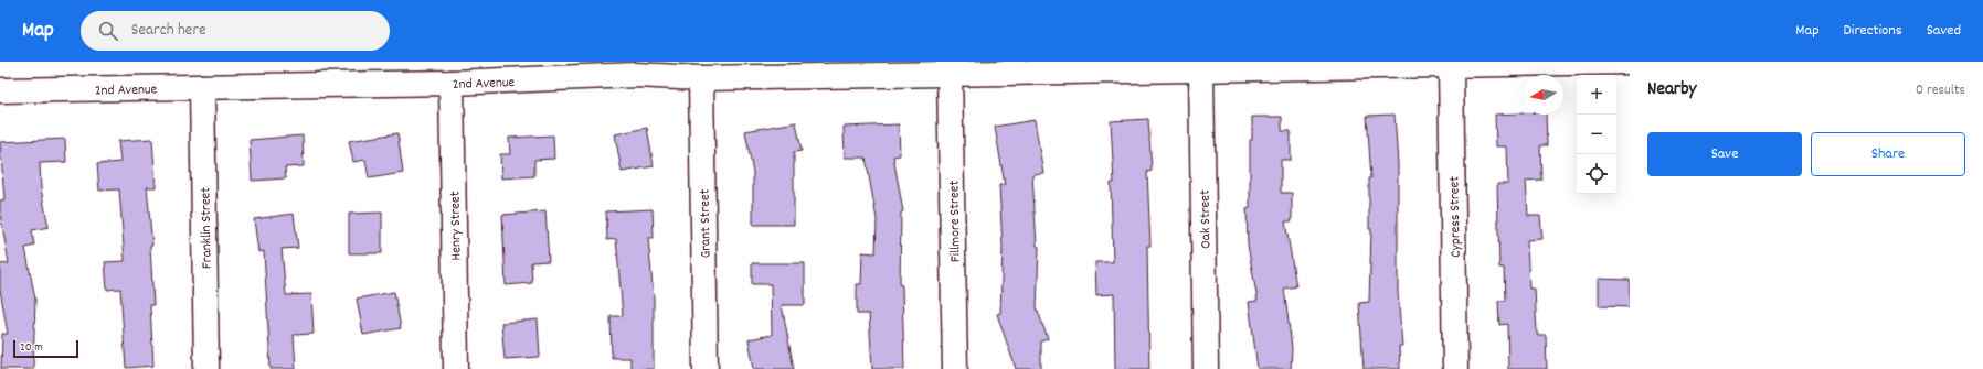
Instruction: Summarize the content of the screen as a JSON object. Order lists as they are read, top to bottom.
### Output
{
  "streets": {
    "street": [
      "2nd Avenue",
      "Cypress Street",
      "Oak Street",
      "Fillmore Street",
      "Grant Street",
      "Henry Street",
      "Franklin Street"
    ]
  },
  "crossings": [
    ["2nd Avenue", "Cypress Street"],
    ["2nd Avenue", "Oak Street"],
    ["2nd Avenue", "Fillmore Street"],
    ["2nd Avenue", "Grant Street"],
    ["2nd Avenue", "Henry Street"],
    ["2nd Avenue", "Franklin Street"]
  ],
  "scale_bar": "20 m",
  "north": "left",
  "page": {
    "header": "Map",
    "search": "Search here",
    "nav": ["Map", "Directions", "Saved"],
    "heading": ["Nearby", "0 results"],
    "map_buttons": ["+", "−"],
    "buttons": ["Save", "Share"],
    "scale": "20 m"
  }
}
